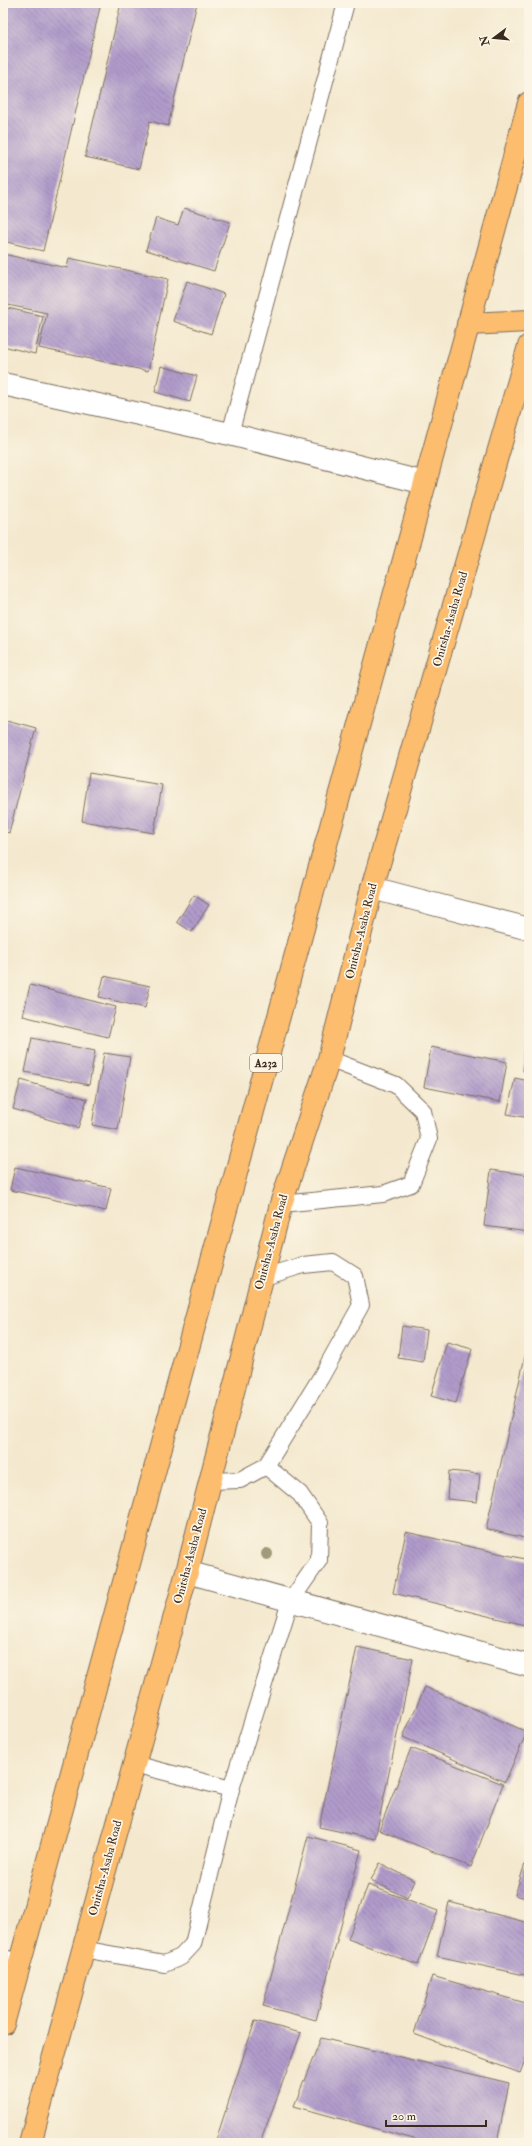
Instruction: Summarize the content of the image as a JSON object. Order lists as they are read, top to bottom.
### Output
{
  "streets": {
    "highway": ["Onitsha-Asaba Road", "A232"]
  },
  "scale_bar": "20 m",
  "north": "left"
}
